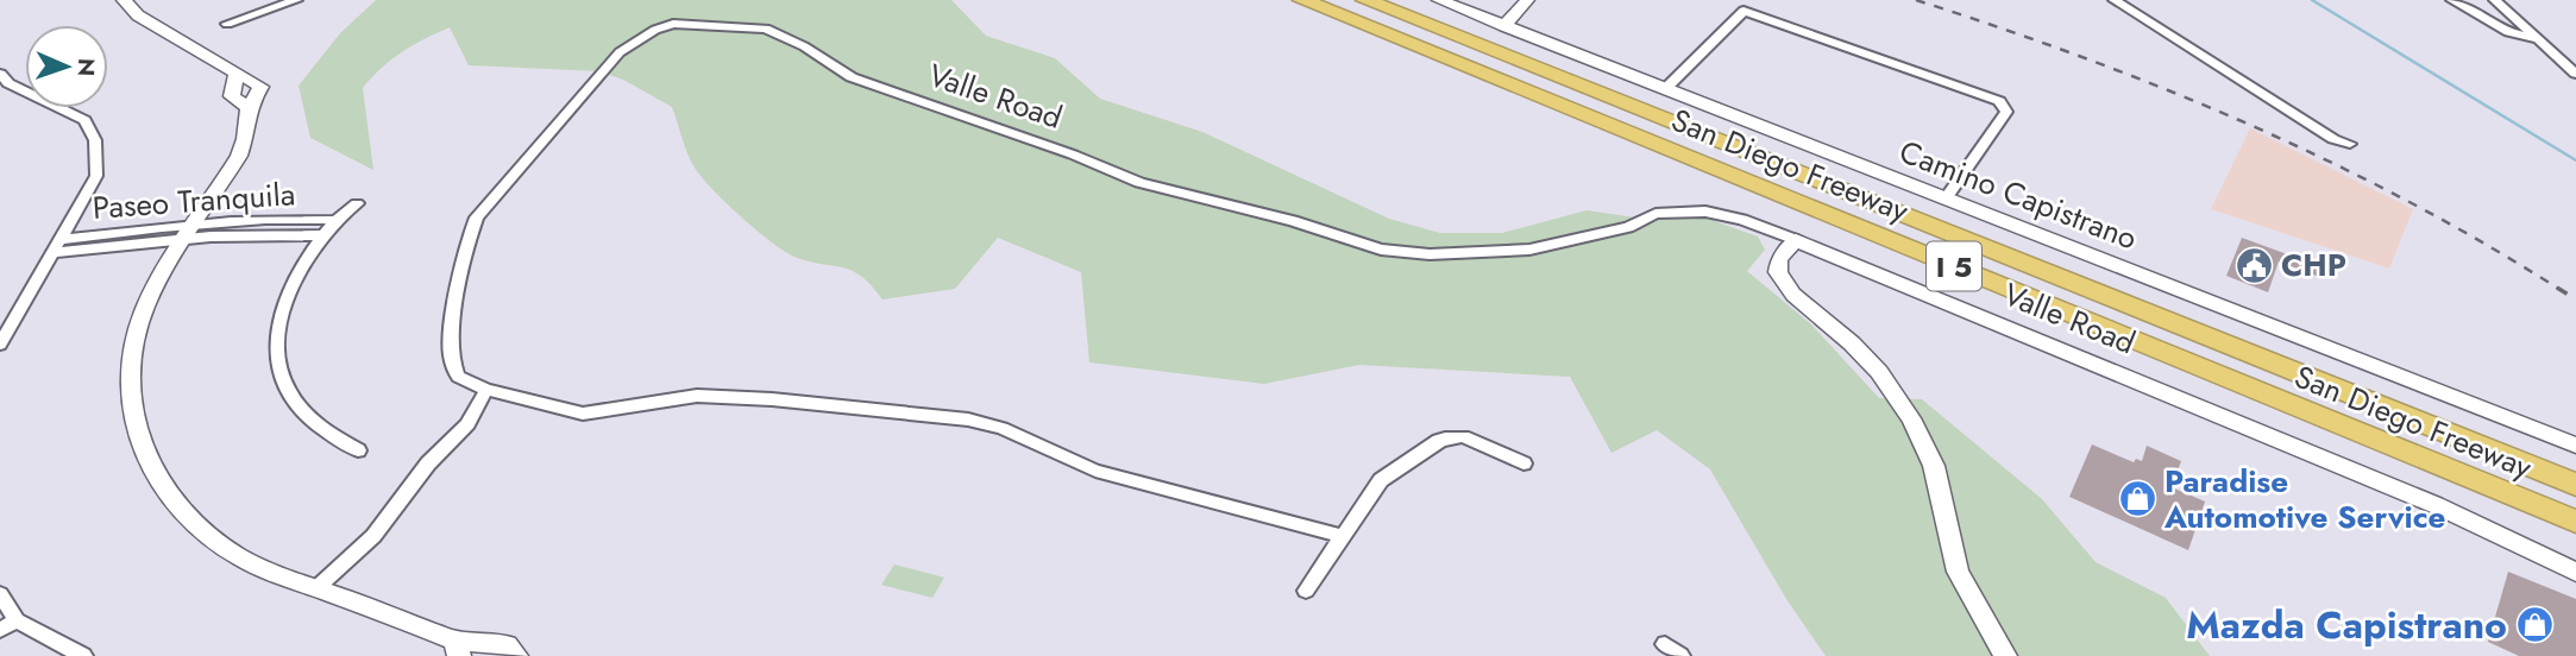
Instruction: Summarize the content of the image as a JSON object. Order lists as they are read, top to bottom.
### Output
{
  "streets": {
    "highway": ["San Diego Freeway", "I 5"],
    "street": ["Valle Road", "Camino Capistrano", "Paseo Tranquila"]
  },
  "places": {
    "public building": ["CHP"],
    "shop": ["Paradise Automotive Service", "Mazda Capistrano"]
  },
  "north": "right"
}
